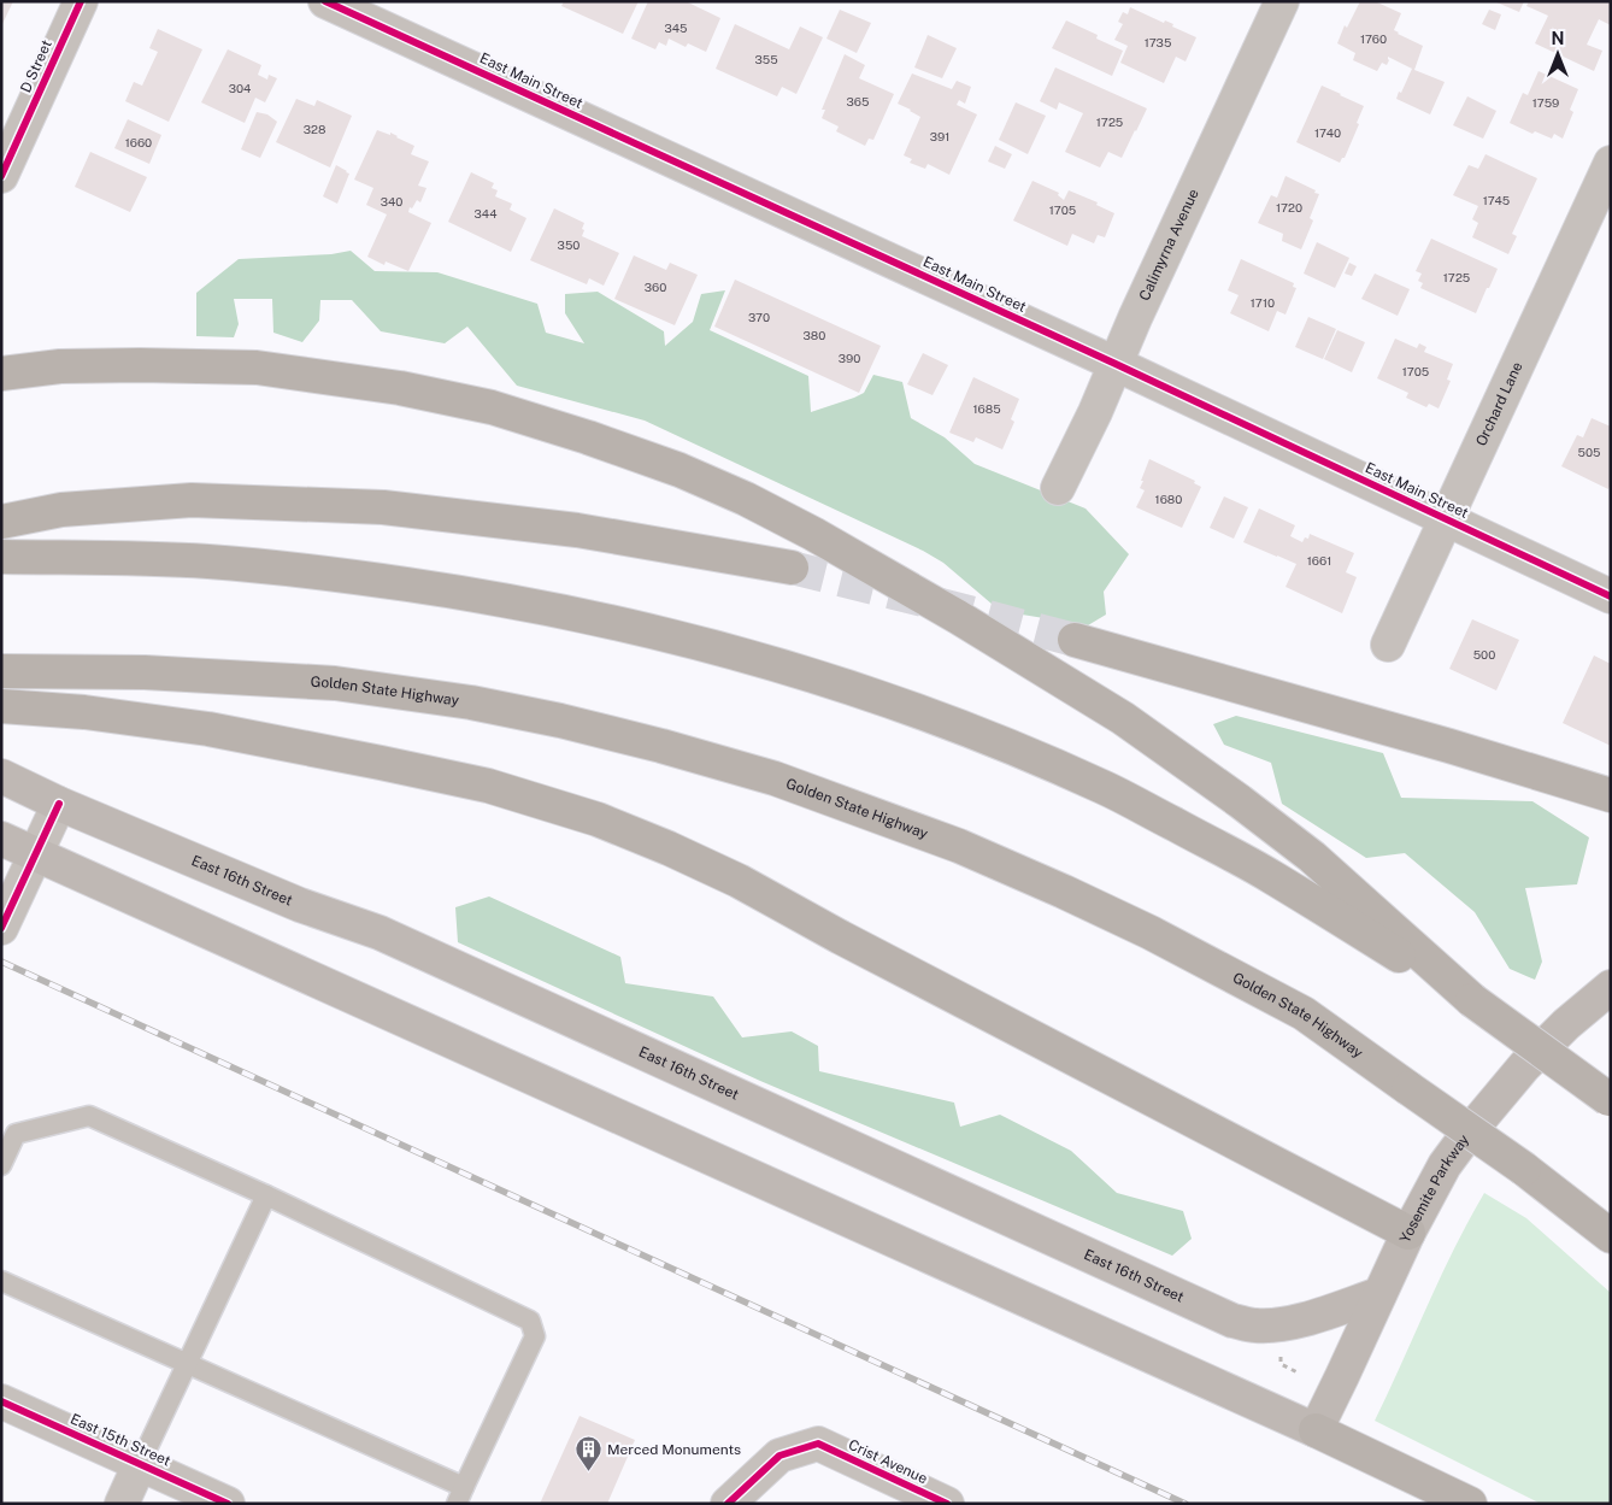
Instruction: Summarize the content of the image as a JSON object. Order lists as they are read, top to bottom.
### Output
{
  "streets": {
    "highway": ["Golden State Highway"],
    "main road": ["East 16th Street", "Yosemite Parkway"],
    "street": [
      "D Street",
      "East Main Street",
      "Calimyrna Avenue",
      "Orchard Lane",
      "East 15th Street",
      "Crist Avenue"
    ]
  },
  "crossings": [
    ["East Main Street", "Calimyrna Avenue"],
    ["East Main Street", "Orchard Lane"],
    ["East 16th Street", "Yosemite Parkway"]
  ],
  "places": {
    "building": ["Merced Monuments"]
  },
  "house_numbers": [
    "345",
    "1760",
    "1735",
    "355",
    "304",
    "365",
    "1759",
    "1725",
    "328",
    "1740",
    "391",
    "1660",
    "1745",
    "340",
    "1720",
    "1705",
    "344",
    "350",
    "1725",
    "360",
    "1710",
    "370",
    "380",
    "390",
    "1705",
    "1685",
    "505",
    "1680",
    "1661",
    "500"
  ],
  "north": "top"
}
